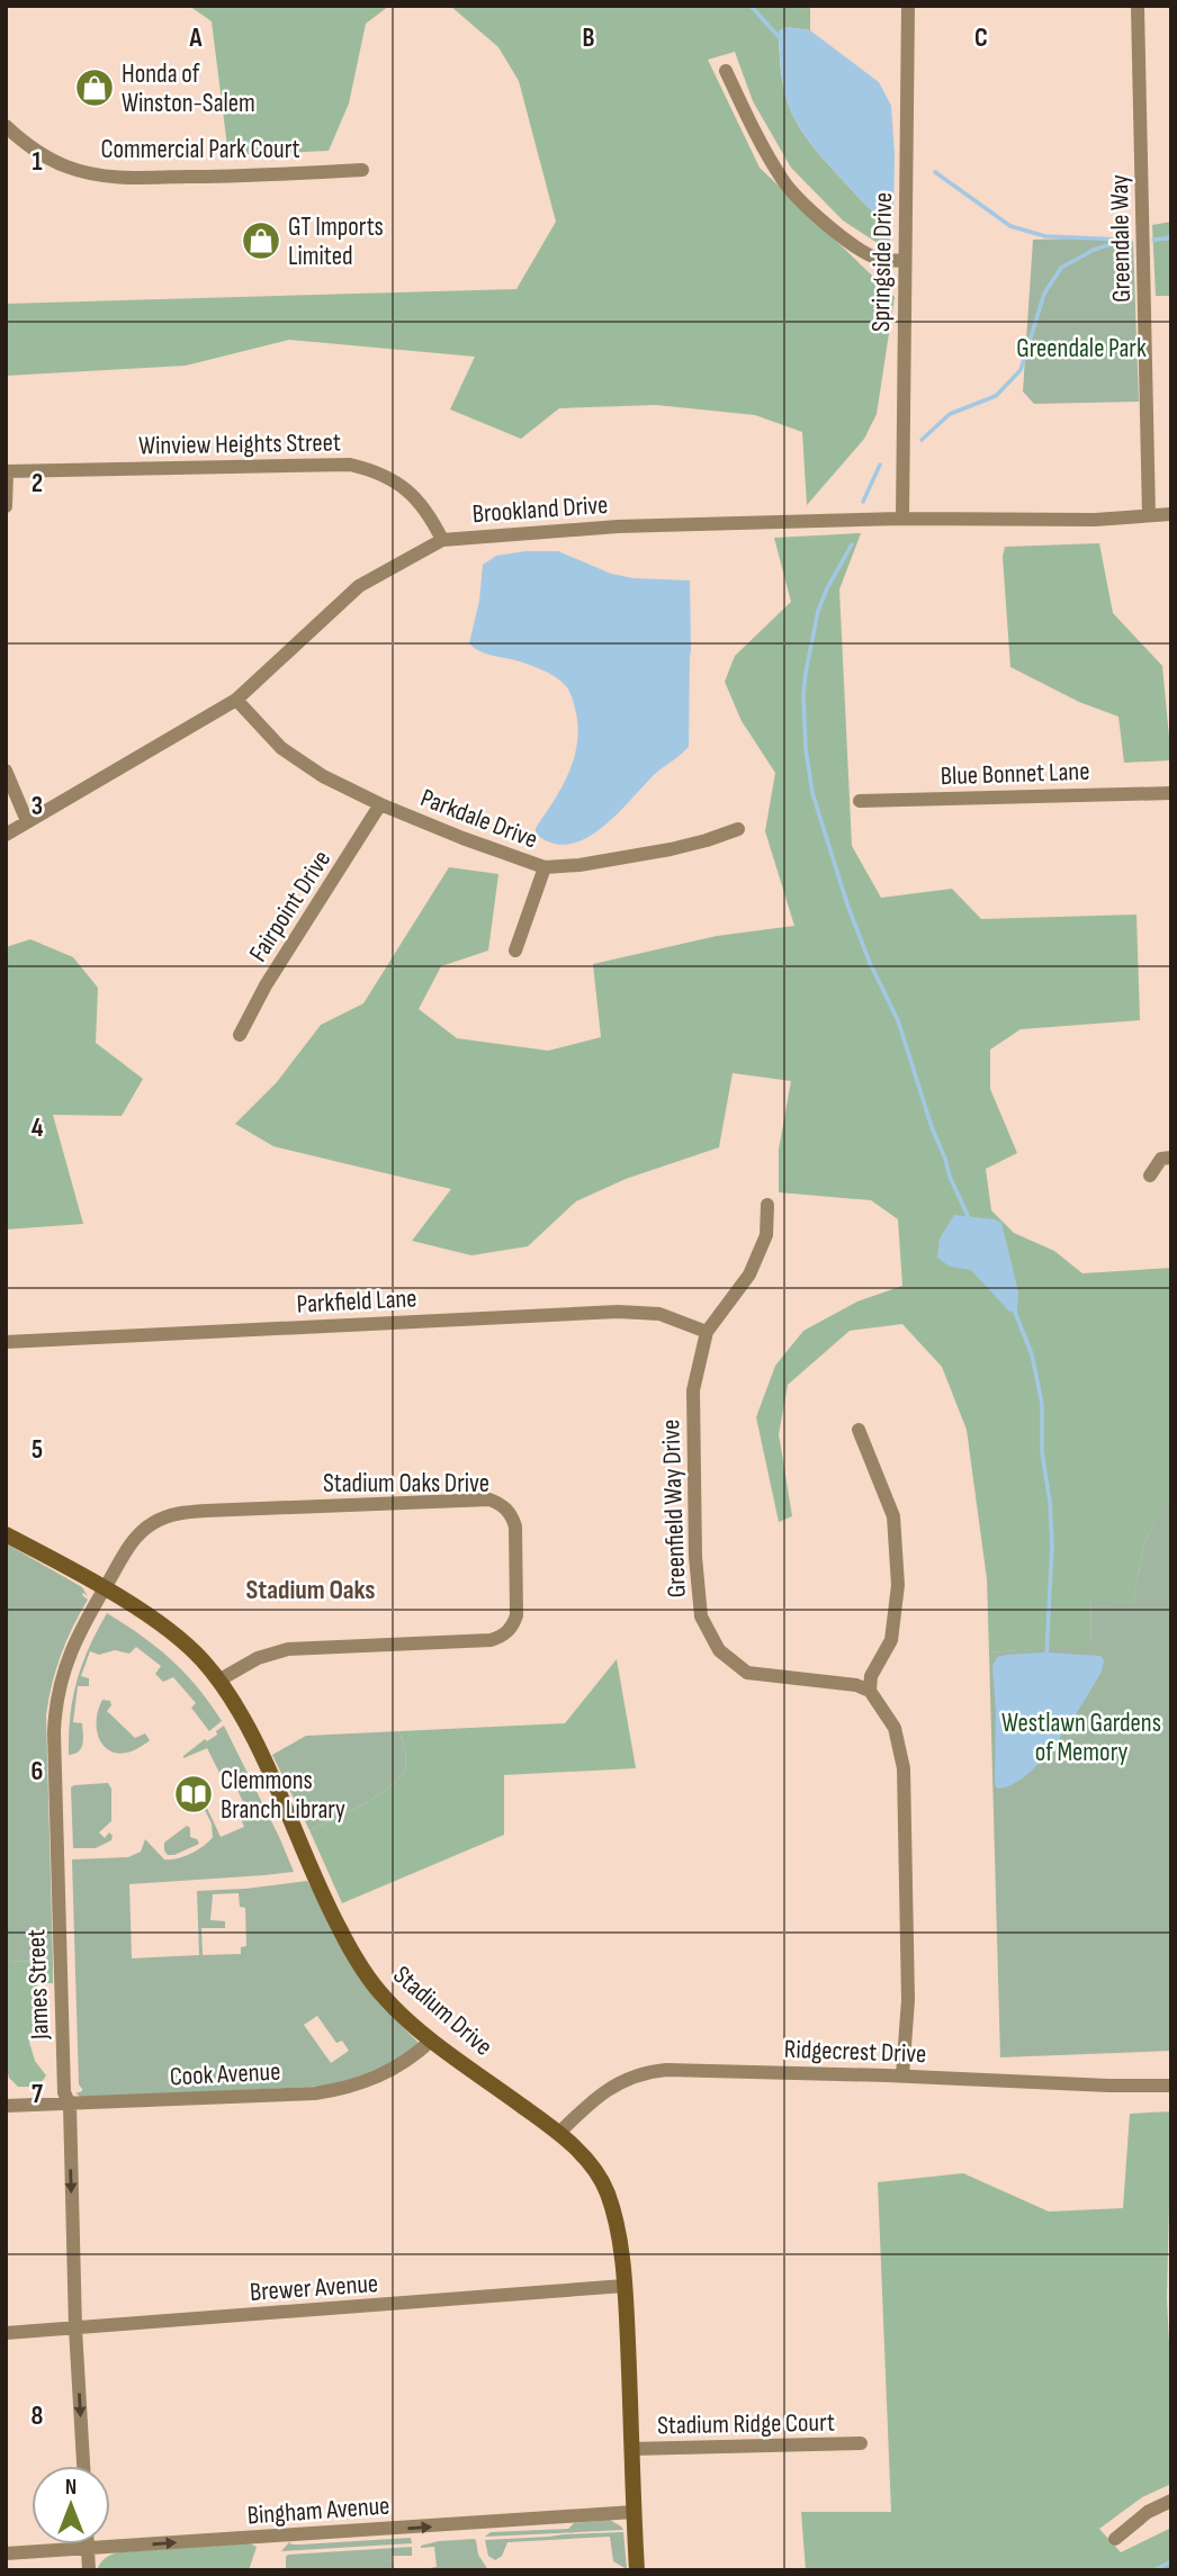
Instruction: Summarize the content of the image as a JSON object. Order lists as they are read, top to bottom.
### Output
{
  "streets": {
    "street": [
      "Commercial Park Court",
      "Greendale Way",
      "Springside Drive",
      "Winview Heights Street",
      "Brookland Drive",
      "Blue Bonnet Lane",
      "Parkdale Drive",
      "Fairpoint Drive",
      "Parkfield Lane",
      "Stadium Oaks Drive",
      "Greenfield Way Drive",
      "James Street",
      "Stadium Drive",
      "Ridgecrest Drive",
      "Cook Avenue",
      "Brewer Avenue",
      "Stadium Ridge Court",
      "Bingham Avenue"
    ]
  },
  "crossings": [
    ["Greendale Way", "Brookland Drive"],
    ["Springside Drive", "Brookland Drive"],
    ["Winview Heights Street", "Brookland Drive"],
    ["Brookland Drive", "Parkdale Drive"],
    ["Parkdale Drive", "Fairpoint Drive"],
    ["Parkfield Lane", "Greenfield Way Drive"],
    ["Stadium Oaks Drive", "James Street"],
    ["Stadium Oaks Drive", "Stadium Drive"],
    ["James Street", "Stadium Drive"],
    ["James Street", "Cook Avenue"],
    ["James Street", "Brewer Avenue"],
    ["Stadium Drive", "Ridgecrest Drive"],
    ["Stadium Drive", "Cook Avenue"],
    ["Stadium Drive", "Brewer Avenue"],
    ["Stadium Drive", "Stadium Ridge Court"],
    ["Stadium Drive", "Bingham Avenue"]
  ],
  "one_way": ["James Street", "Bingham Avenue"],
  "districts": ["Stadium Oaks"],
  "parks": ["Greendale Park", "Westlawn Gardens of Memory"],
  "places": {
    "shop": ["Honda of Winston-Salem", "GT Imports Limited"],
    "library": ["Clemmons Branch Library"]
  },
  "north": "top",
  "grid": {
    "columns": ["A", "B", "C"],
    "rows": [
      "1",
      "2",
      "3",
      "4",
      "5",
      "6",
      "7",
      "8"
    ]
  }
}
